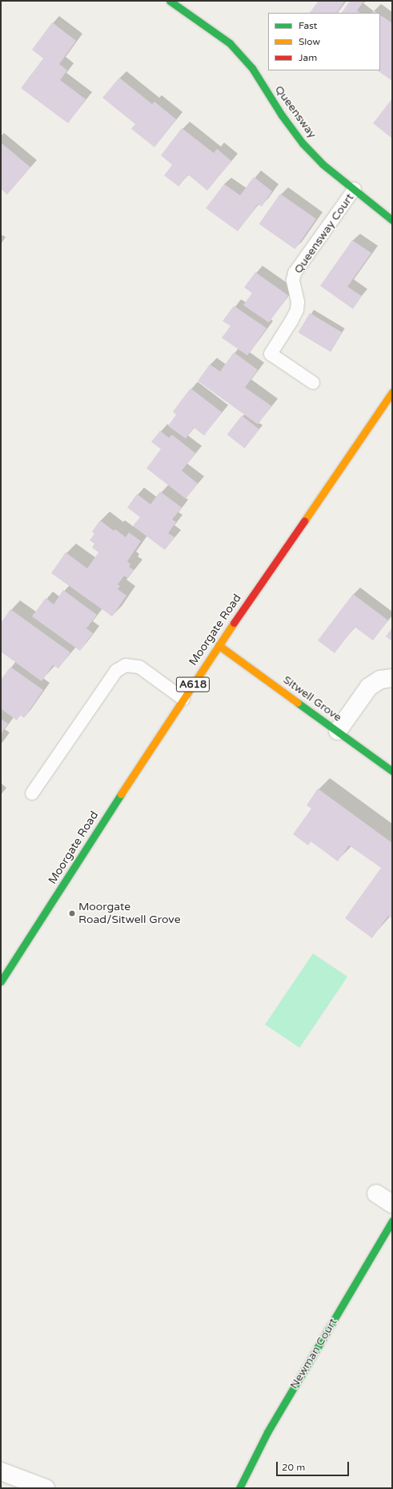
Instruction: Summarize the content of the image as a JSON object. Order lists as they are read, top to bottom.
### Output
{
  "streets": {
    "street": [
      "Queensway",
      "Moorgate Road",
      "A618",
      "Sitwell Grove",
      "Newman Court"
    ],
    "lane": ["Queensway Court"]
  },
  "crossings": [
    ["Queensway", "Queensway Court"],
    ["Moorgate Road", "Sitwell Grove"]
  ],
  "places": ["Moorgate Road/Sitwell Grove"],
  "legend": ["Fast", "Slow", "Jam"],
  "scale_bar": "20 m"
}
